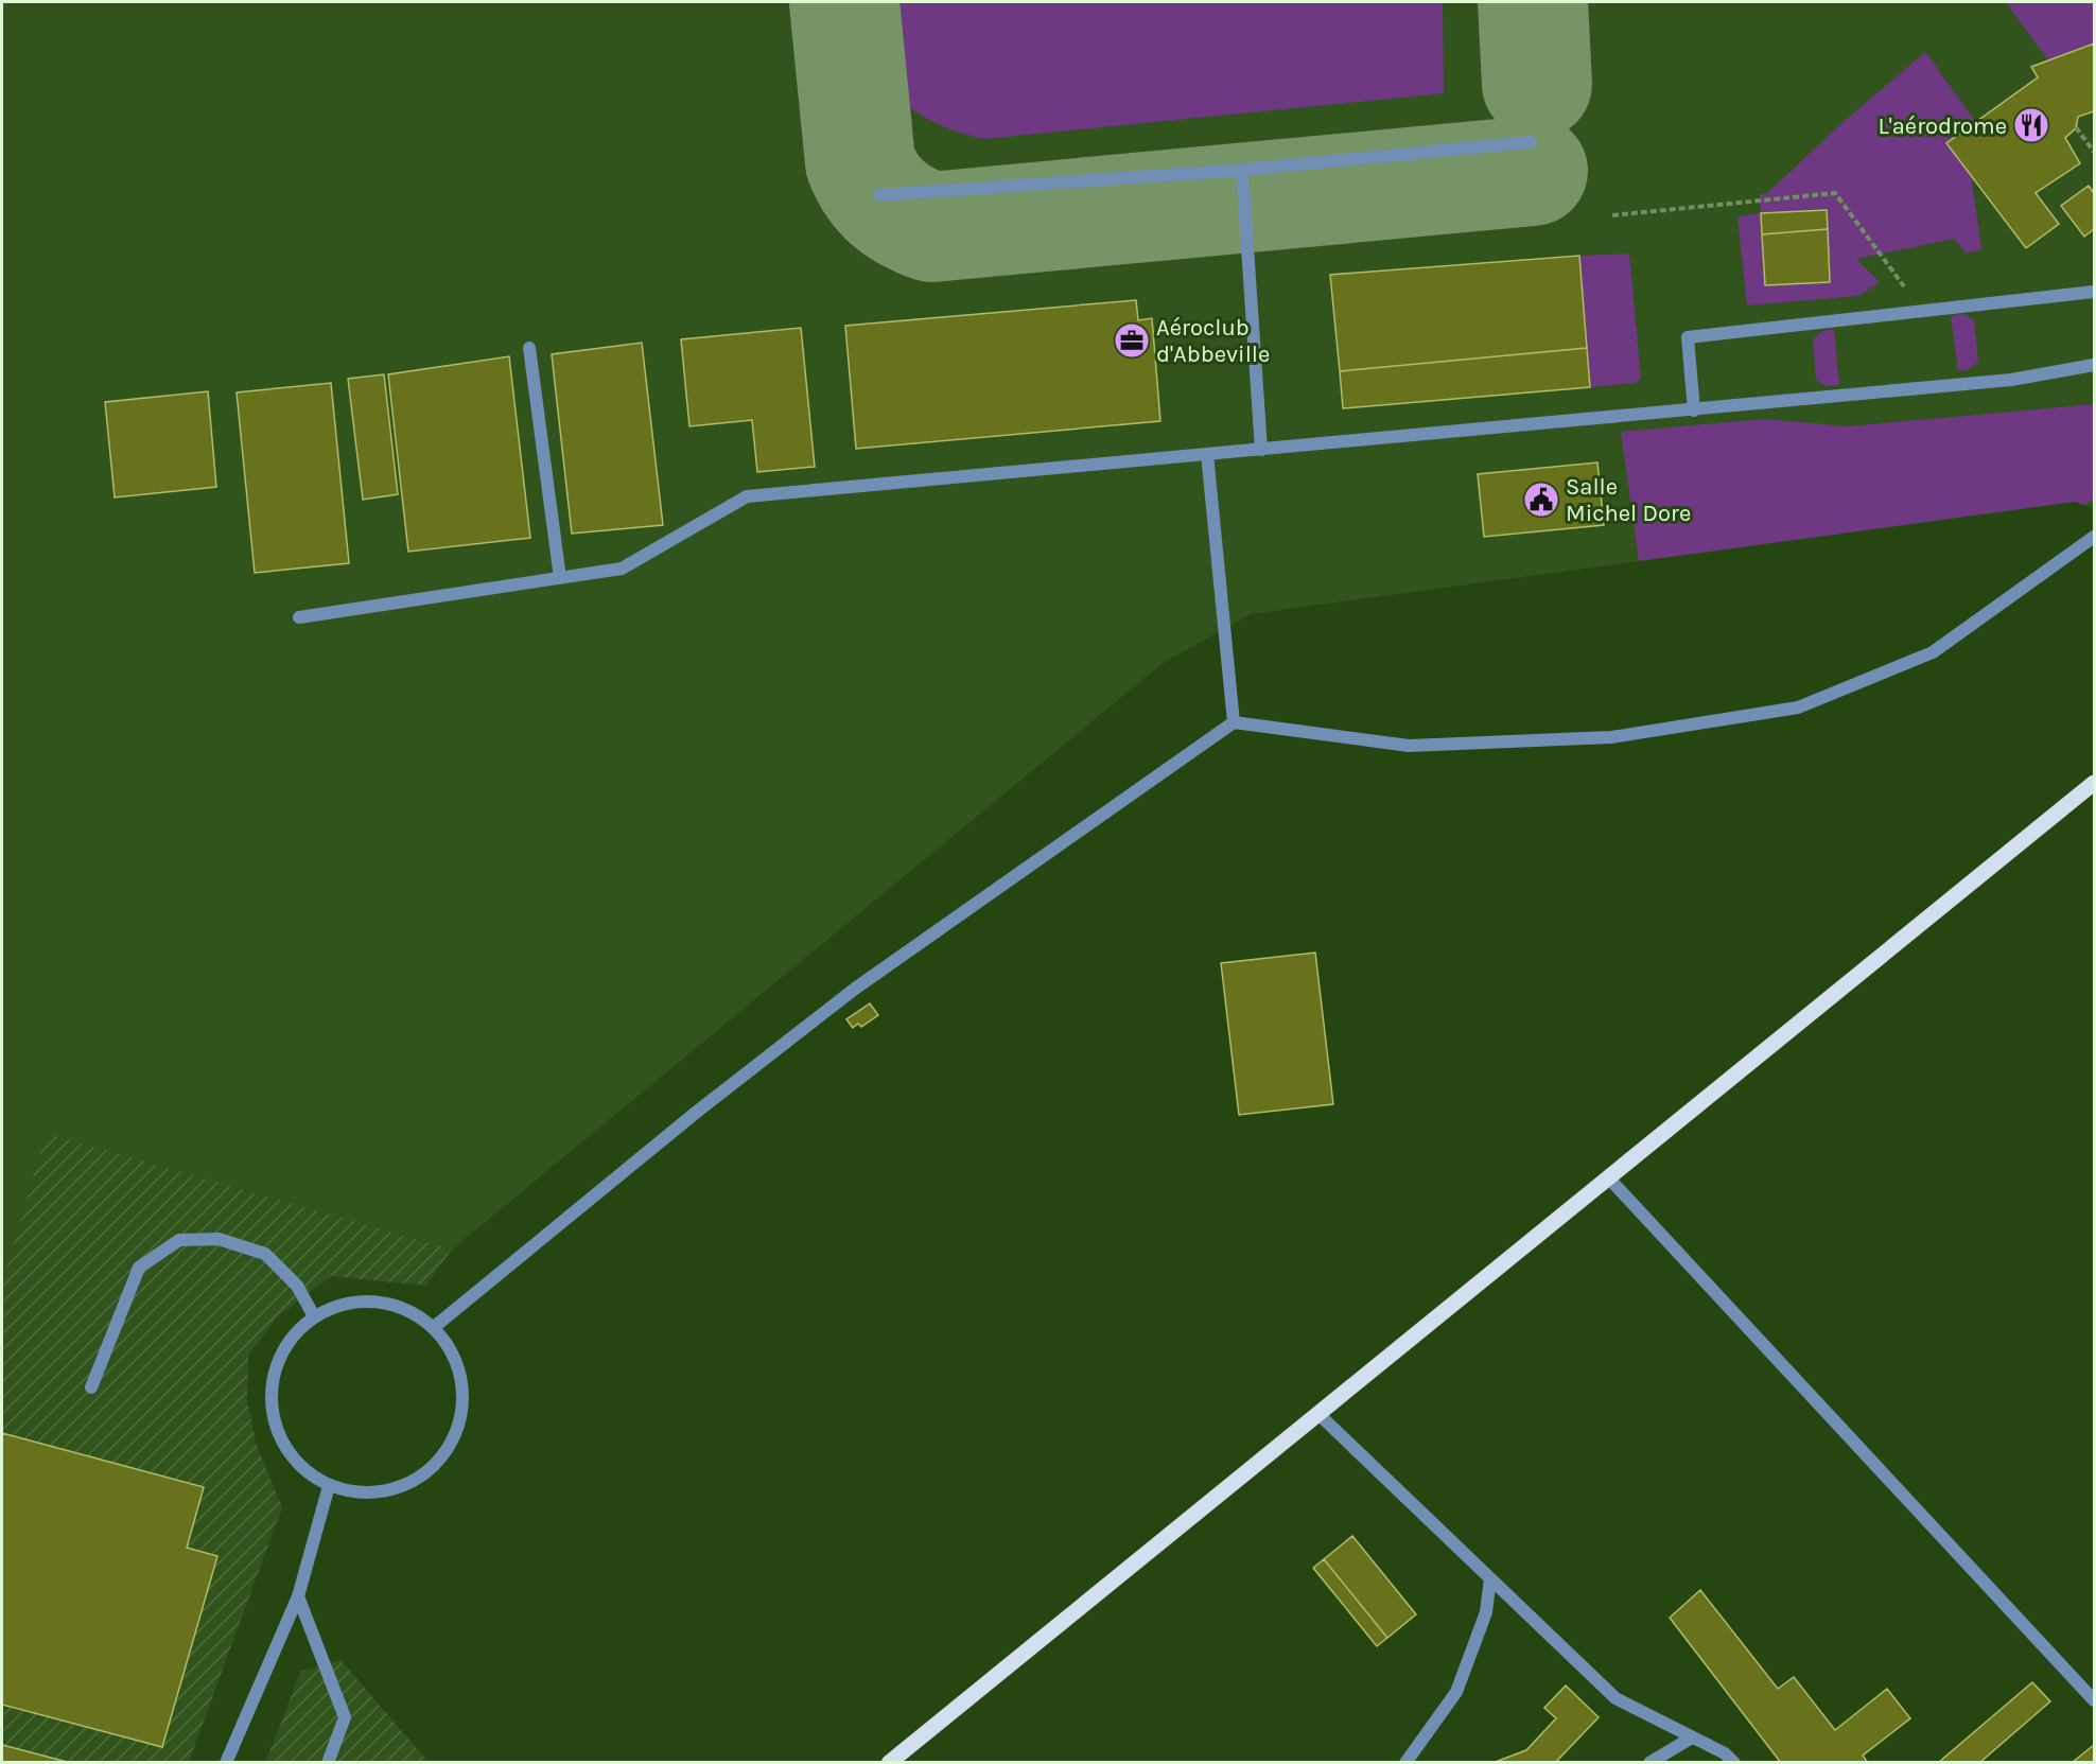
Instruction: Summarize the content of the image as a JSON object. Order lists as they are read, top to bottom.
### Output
{
  "places": {
    "restaurant": ["L'aérodrome"],
    "office": ["Aéroclub d'Abbeville"],
    "public building": ["Salle Michel Dore"]
  }
}
